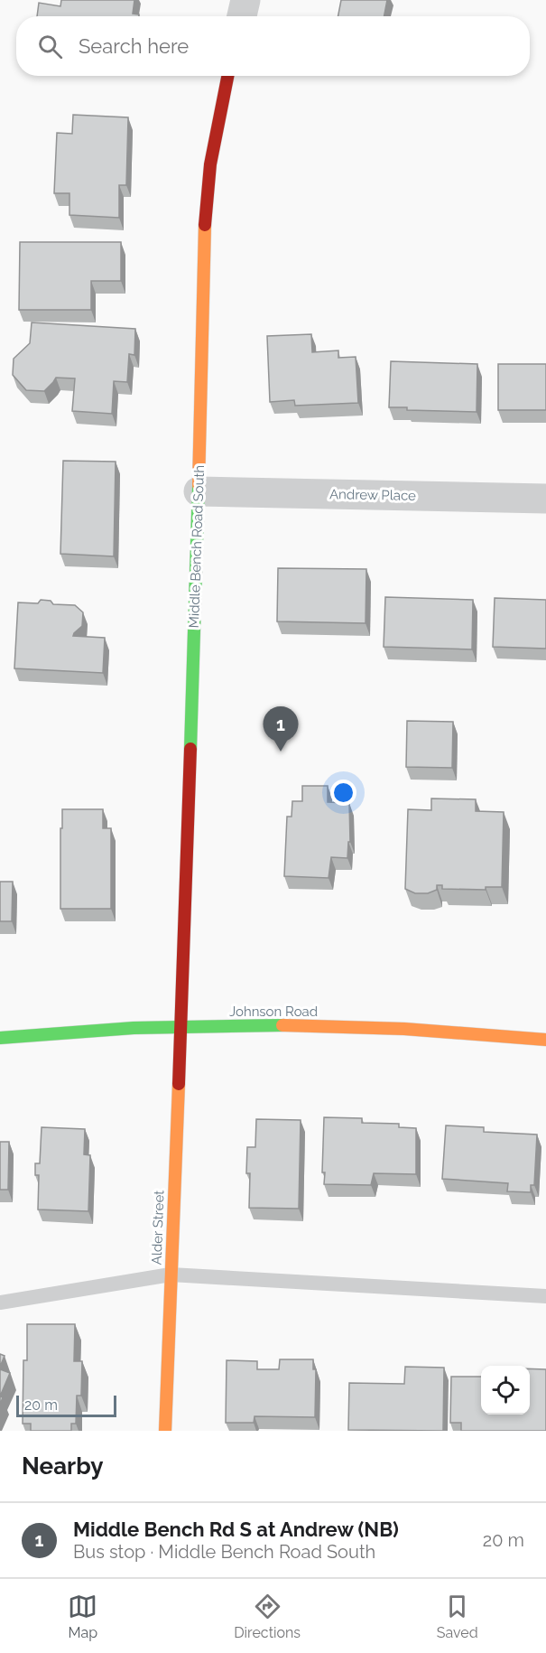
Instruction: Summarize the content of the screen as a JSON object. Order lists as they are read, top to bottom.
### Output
{
  "streets": {
    "street": [
      "Andrew Place",
      "Middle Bench Road South",
      "Johnson Road",
      "Alder Street"
    ]
  },
  "crossings": [
    ["Andrew Place", "Middle Bench Road South"],
    ["Middle Bench Road South", "Johnson Road"],
    ["Middle Bench Road South", "Alder Street"],
    ["Johnson Road", "Alder Street"]
  ],
  "scale_bar": "20 m",
  "page": {
    "search": "Search here",
    "pins": "1",
    "scale": "20 m",
    "heading": "Nearby",
    "list": [
      {
        "mark": "1",
        "name": "Middle Bench Rd S at Andrew (NB)",
        "note": "Bus stop · Middle Bench Road South",
        "value": "20 m"
      }
    ],
    "nav": ["Map", "Directions", "Saved"]
  }
}
